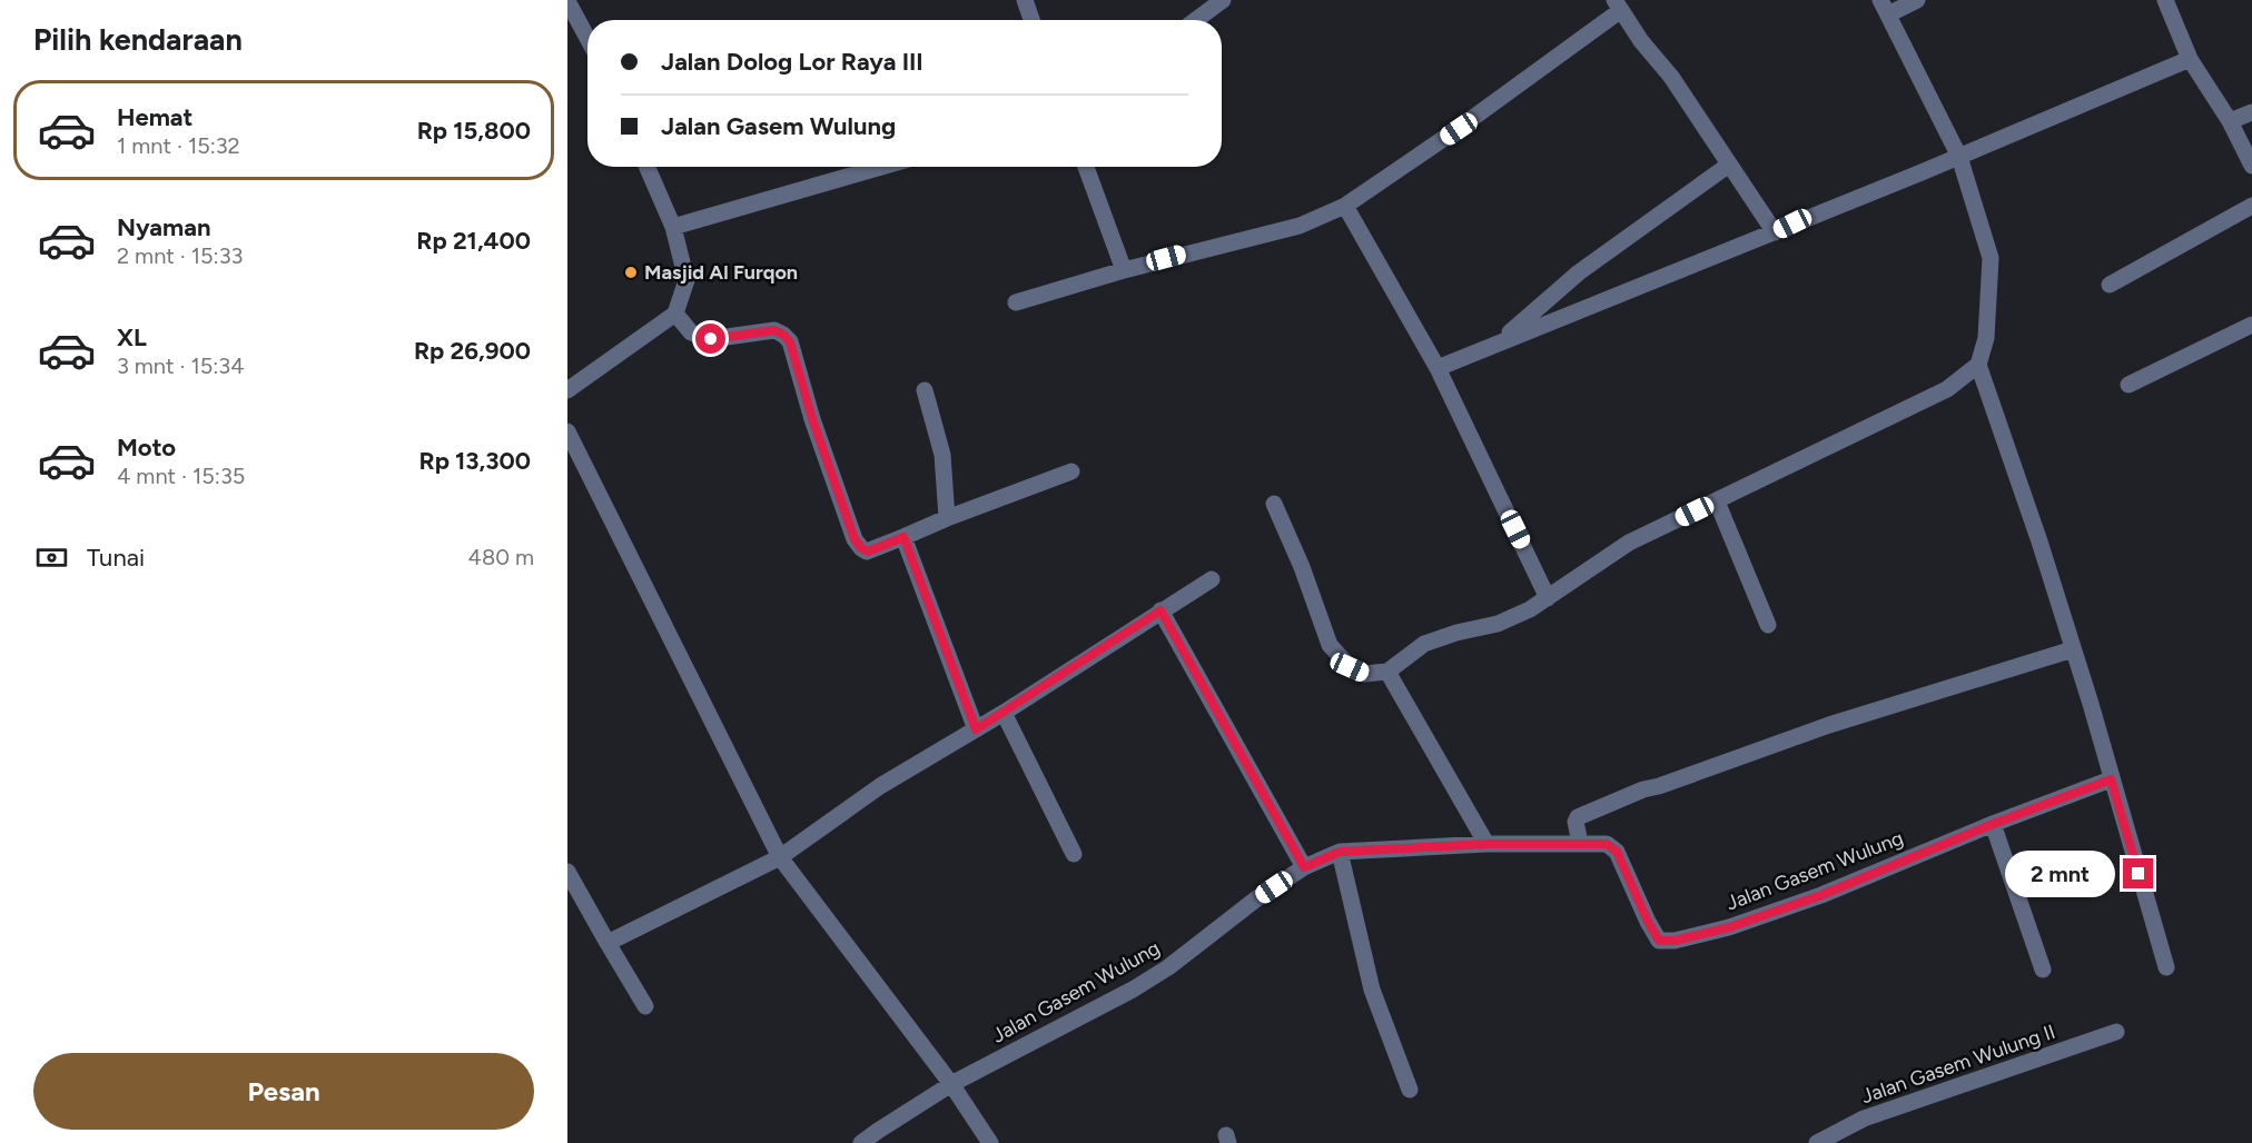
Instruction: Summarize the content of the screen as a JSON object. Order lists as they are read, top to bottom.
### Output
{
  "streets": {
    "street": ["Jalan Gasem Wulung", "Jalan Gasem Wulung II"]
  },
  "places": ["Masjid Al Furqon"],
  "page": {
    "heading": "Pilih kendaraan",
    "banner": ["Jalan Dolog Lor Raya III", "Jalan Gasem Wulung"],
    "list": [
      {
        "name": "Hemat",
        "note": "1 mnt · 15:32",
        "value": "Rp 15,800"
      },
      {
        "name": "Nyaman",
        "note": "2 mnt · 15:33",
        "value": "Rp 21,400"
      },
      {
        "name": "XL",
        "note": "3 mnt · 15:34",
        "value": "Rp 26,900"
      },
      {
        "name": "Moto",
        "note": "4 mnt · 15:35",
        "value": "Rp 13,300"
      }
    ],
    "pay": ["Tunai", "480 m"],
    "bubble": "2 mnt",
    "buttons": "Pesan"
  }
}
